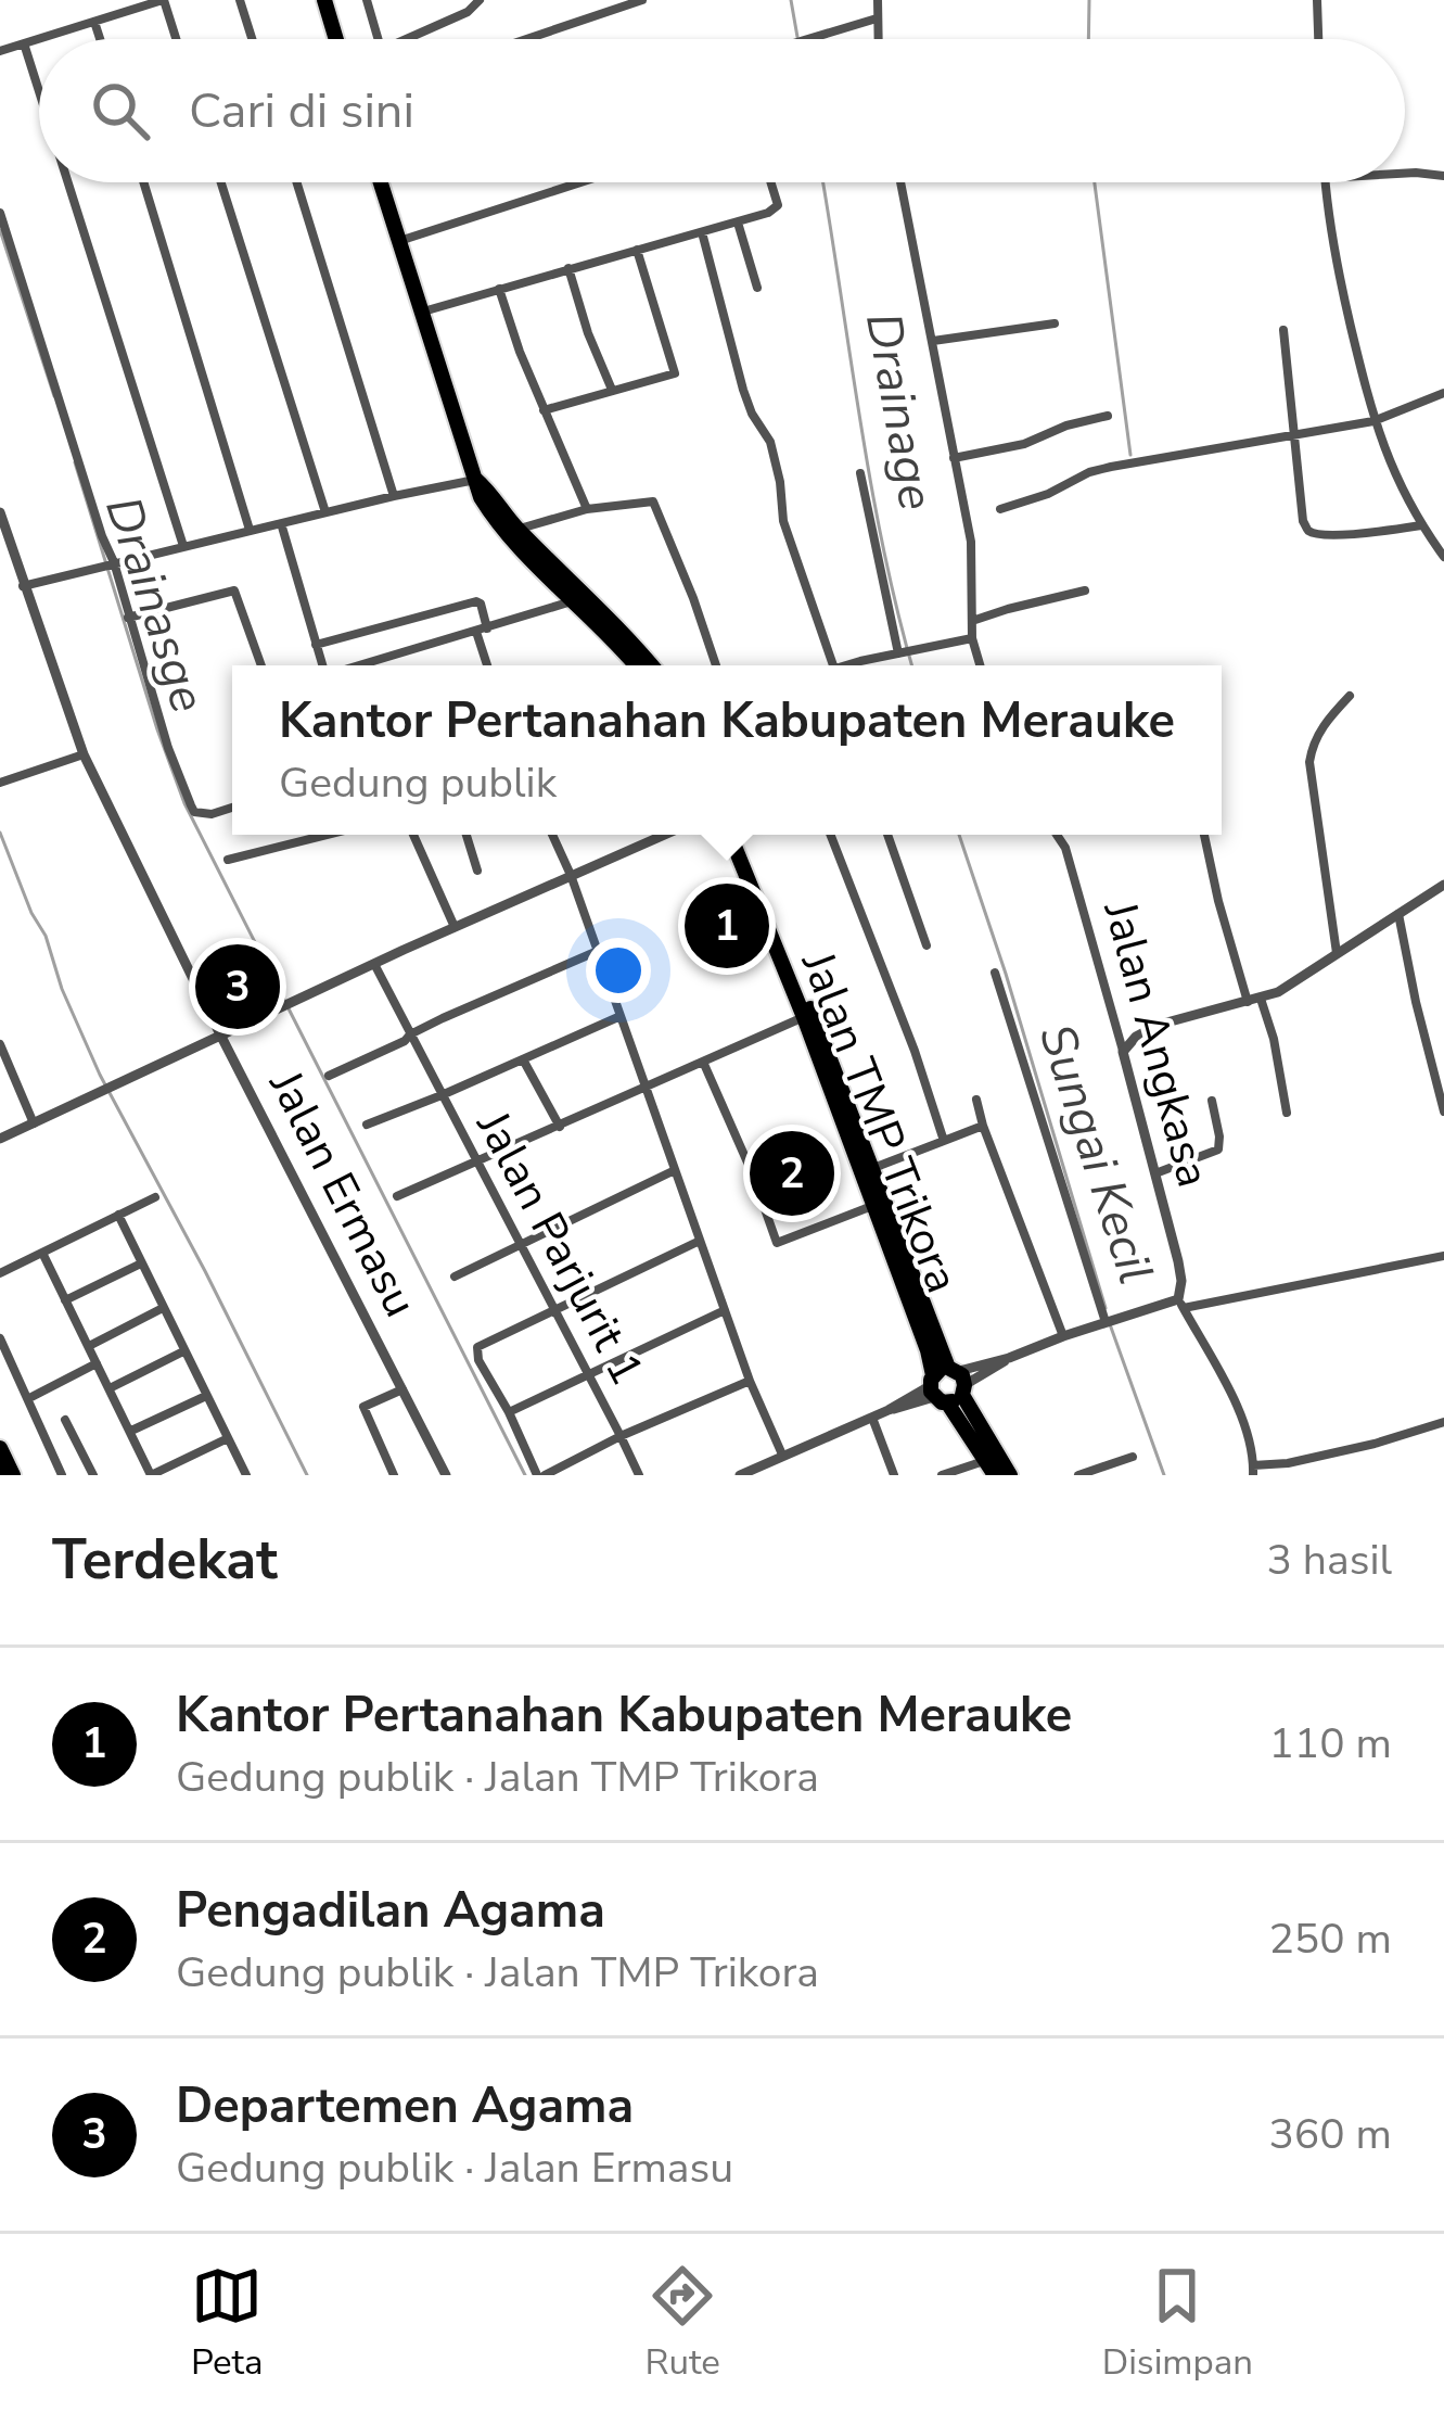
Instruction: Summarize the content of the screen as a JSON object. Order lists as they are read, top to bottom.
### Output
{
  "streets": {
    "highway": ["Jalan TMP Trikora"],
    "street": ["Jalan Angkasa", "Jalan Ermasu", "Jalan Parjurit 1"]
  },
  "water": ["Drainage", "Drainasge", "Sungai Kecil"],
  "page": {
    "search": "Cari di sini",
    "popup": ["Kantor Pertanahan Kabupaten Merauke", "Gedung publik"],
    "pins": ["1", "3", "2"],
    "heading": ["Terdekat", "3 hasil"],
    "list": [
      {
        "mark": "1",
        "name": "Kantor Pertanahan Kabupaten Merauke",
        "note": "Gedung publik · Jalan TMP Trikora",
        "value": "110 m"
      },
      {
        "mark": "2",
        "name": "Pengadilan Agama",
        "note": "Gedung publik · Jalan TMP Trikora",
        "value": "250 m"
      },
      {
        "mark": "3",
        "name": "Departemen Agama",
        "note": "Gedung publik · Jalan Ermasu",
        "value": "360 m"
      }
    ],
    "nav": ["Peta", "Rute", "Disimpan"]
  }
}
